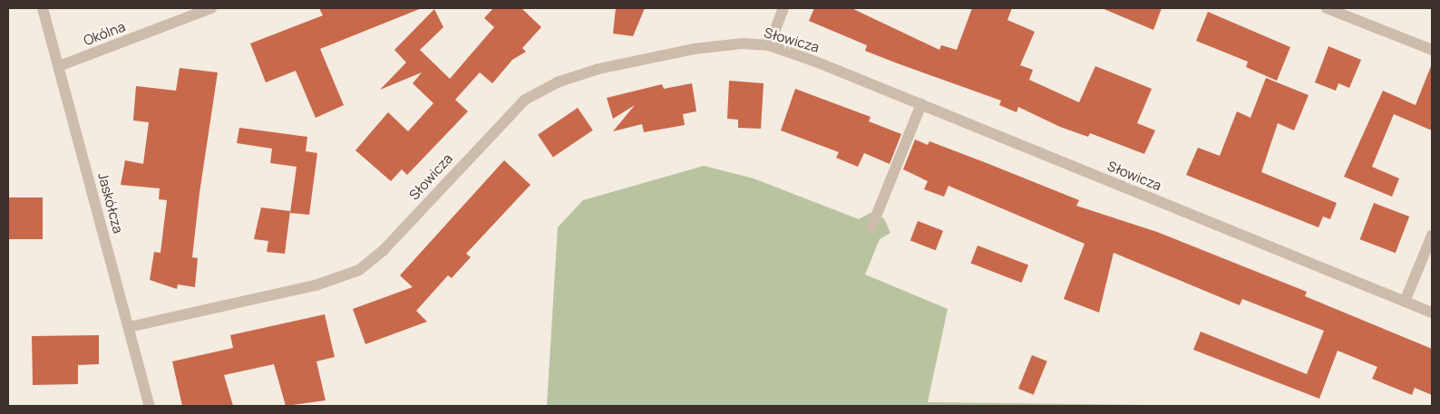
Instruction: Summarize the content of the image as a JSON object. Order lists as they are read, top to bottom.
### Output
{
  "streets": {
    "street": ["Okólna", "Słowicza", "Jaskółcza"]
  },
  "crossings": [
    ["Okólna", "Jaskółcza"],
    ["Słowicza", "Jaskółcza"]
  ]
}
